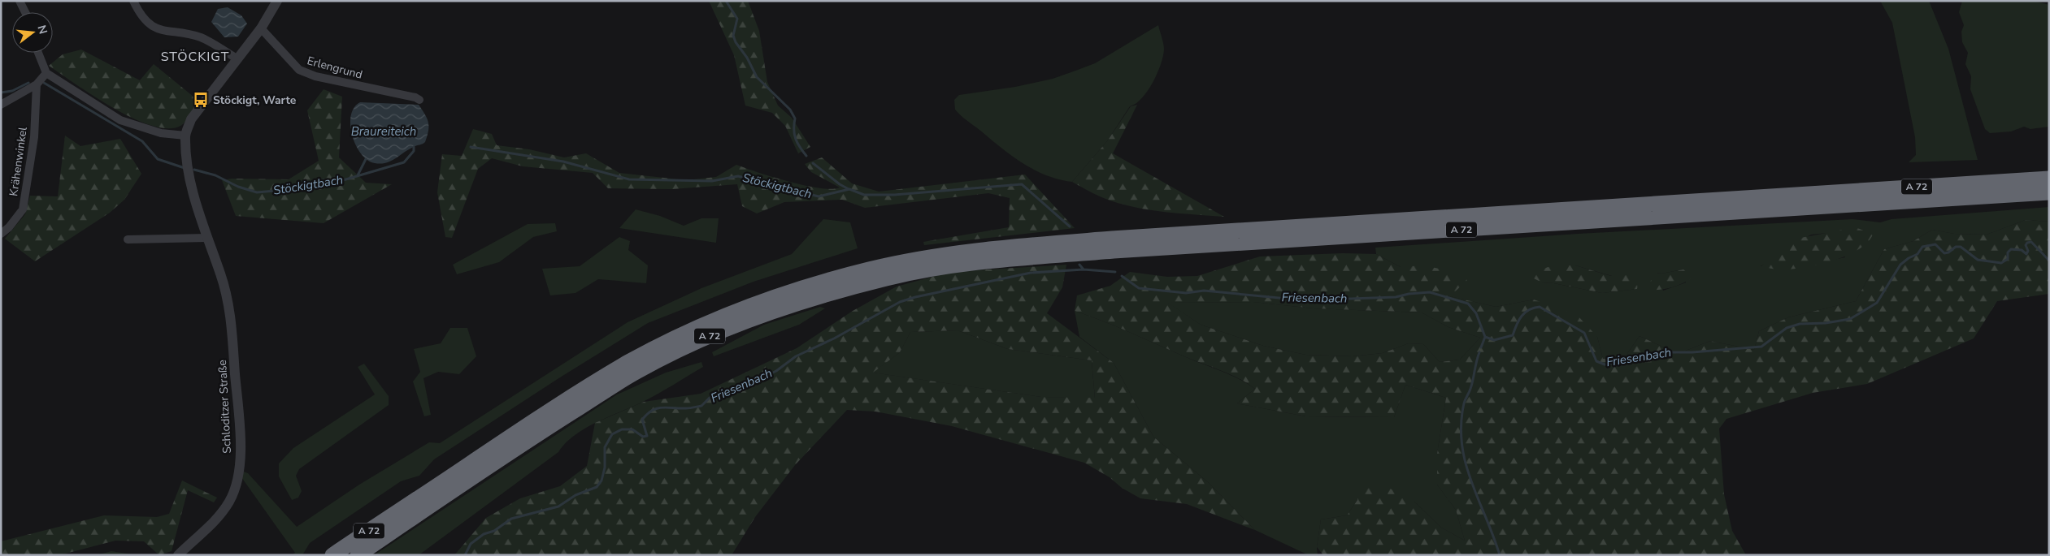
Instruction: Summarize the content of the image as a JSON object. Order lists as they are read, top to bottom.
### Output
{
  "streets": {
    "highway": ["A 72"],
    "street": ["Erlengrund", "Krähenwinkel", "Schloditzer Straße"]
  },
  "crossings": [
    ["Erlengrund", "Schloditzer Straße"]
  ],
  "districts": ["STÖCKIGT"],
  "water": ["Braureiteich", "Stöckigtbach", "Friesenbach"],
  "places": {
    "bus stop": ["Stöckigt, Warte"]
  },
  "north": "right"
}
